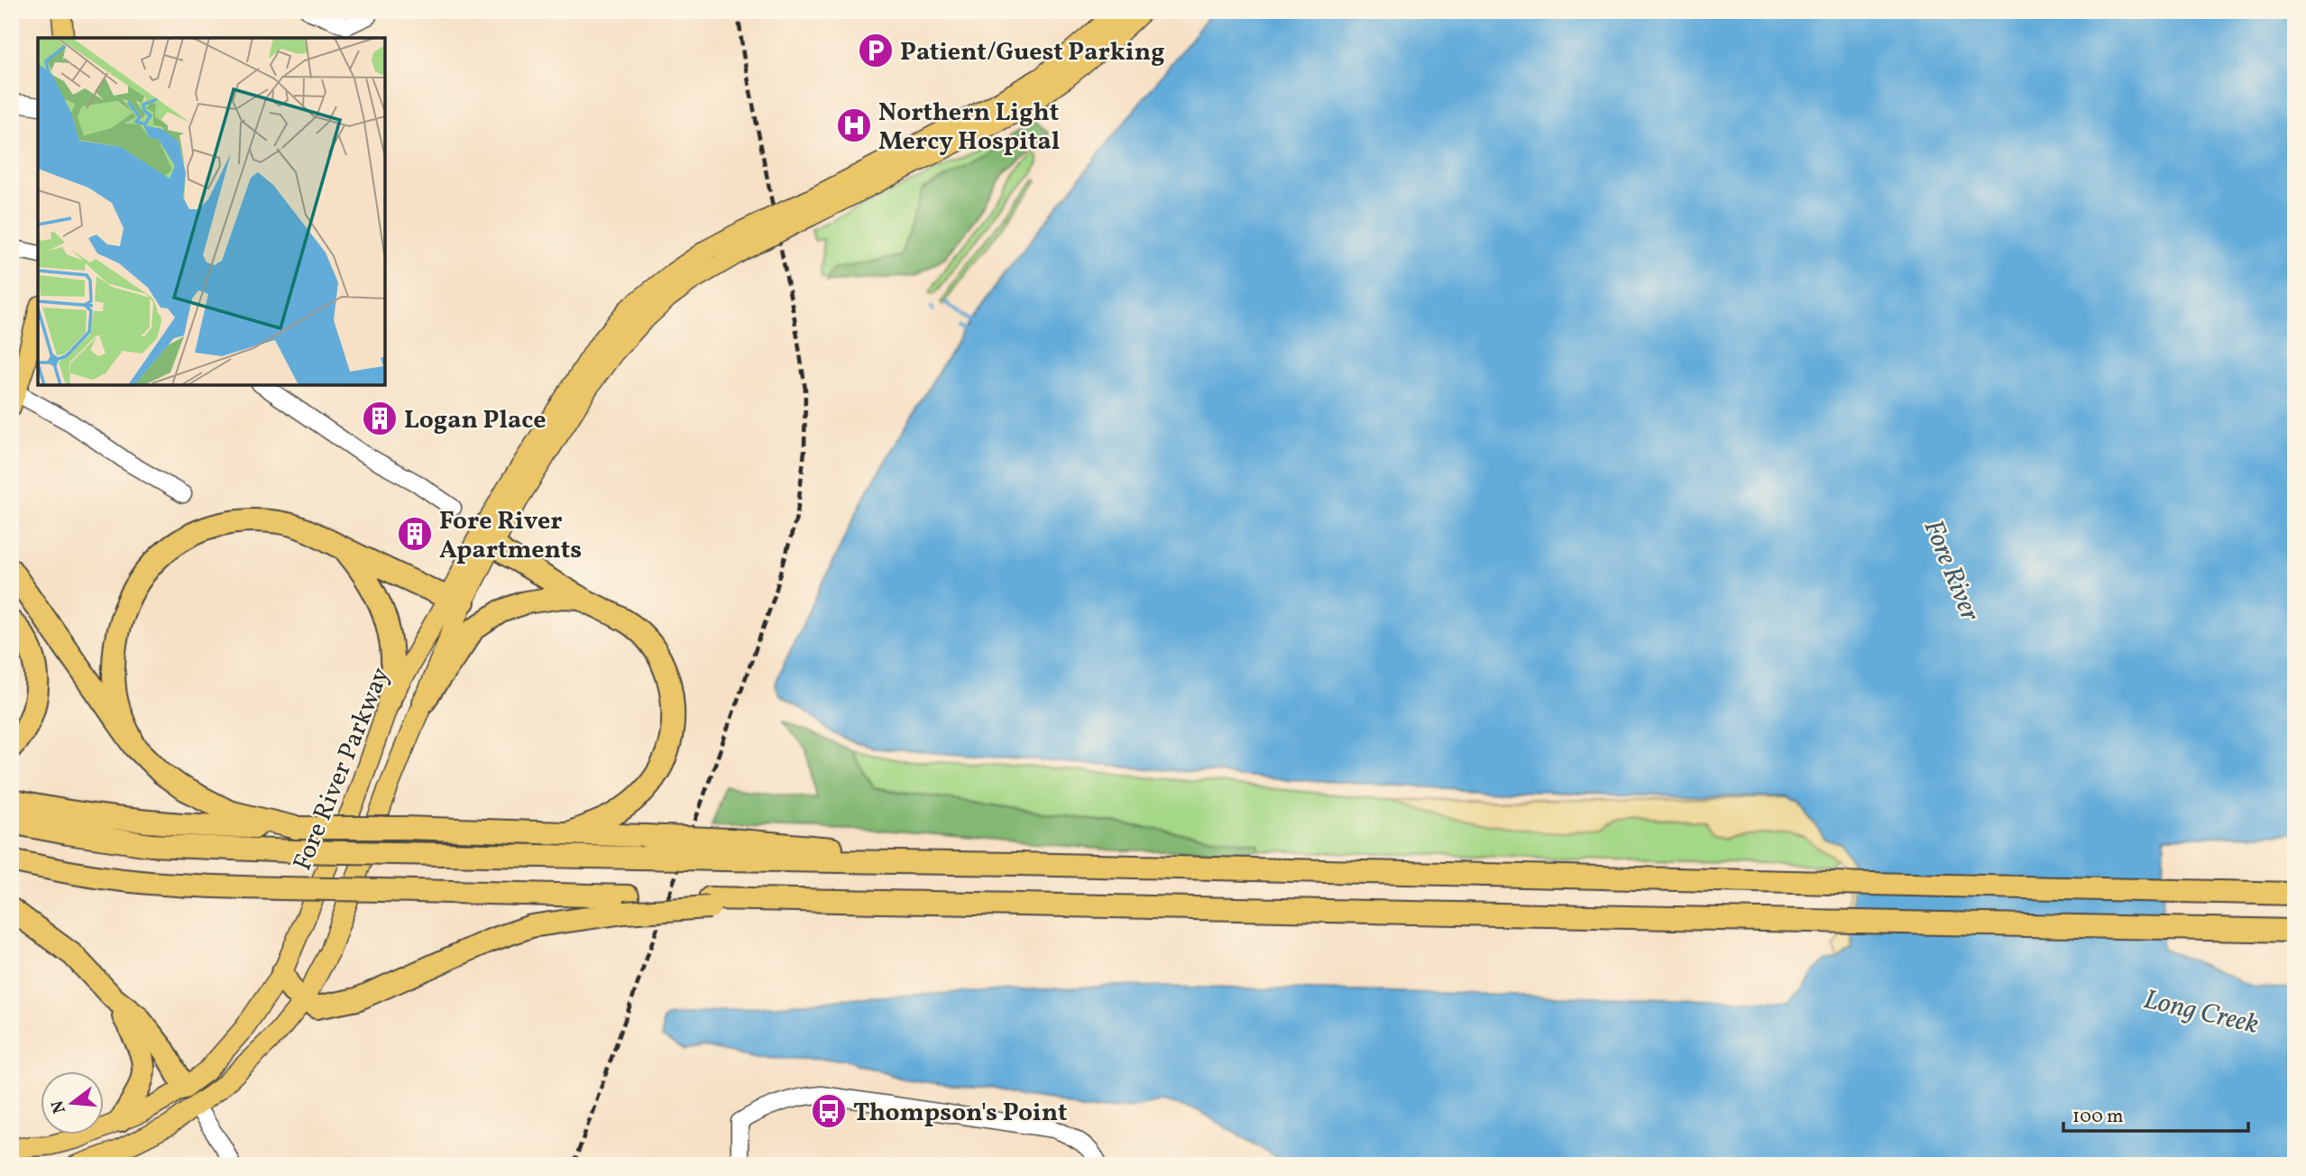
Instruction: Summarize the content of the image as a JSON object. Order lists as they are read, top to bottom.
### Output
{
  "streets": {
    "main road": ["Fore River Parkway"]
  },
  "water": ["Fore River", "Long Creek"],
  "places": {
    "parking": ["Patient/Guest Parking"],
    "hospital": ["Northern Light Mercy Hospital"],
    "building": ["Logan Place", "Fore River Apartments"],
    "bus stop": ["Thompson's Point"]
  },
  "scale_bar": "100 m",
  "north": "left"
}
